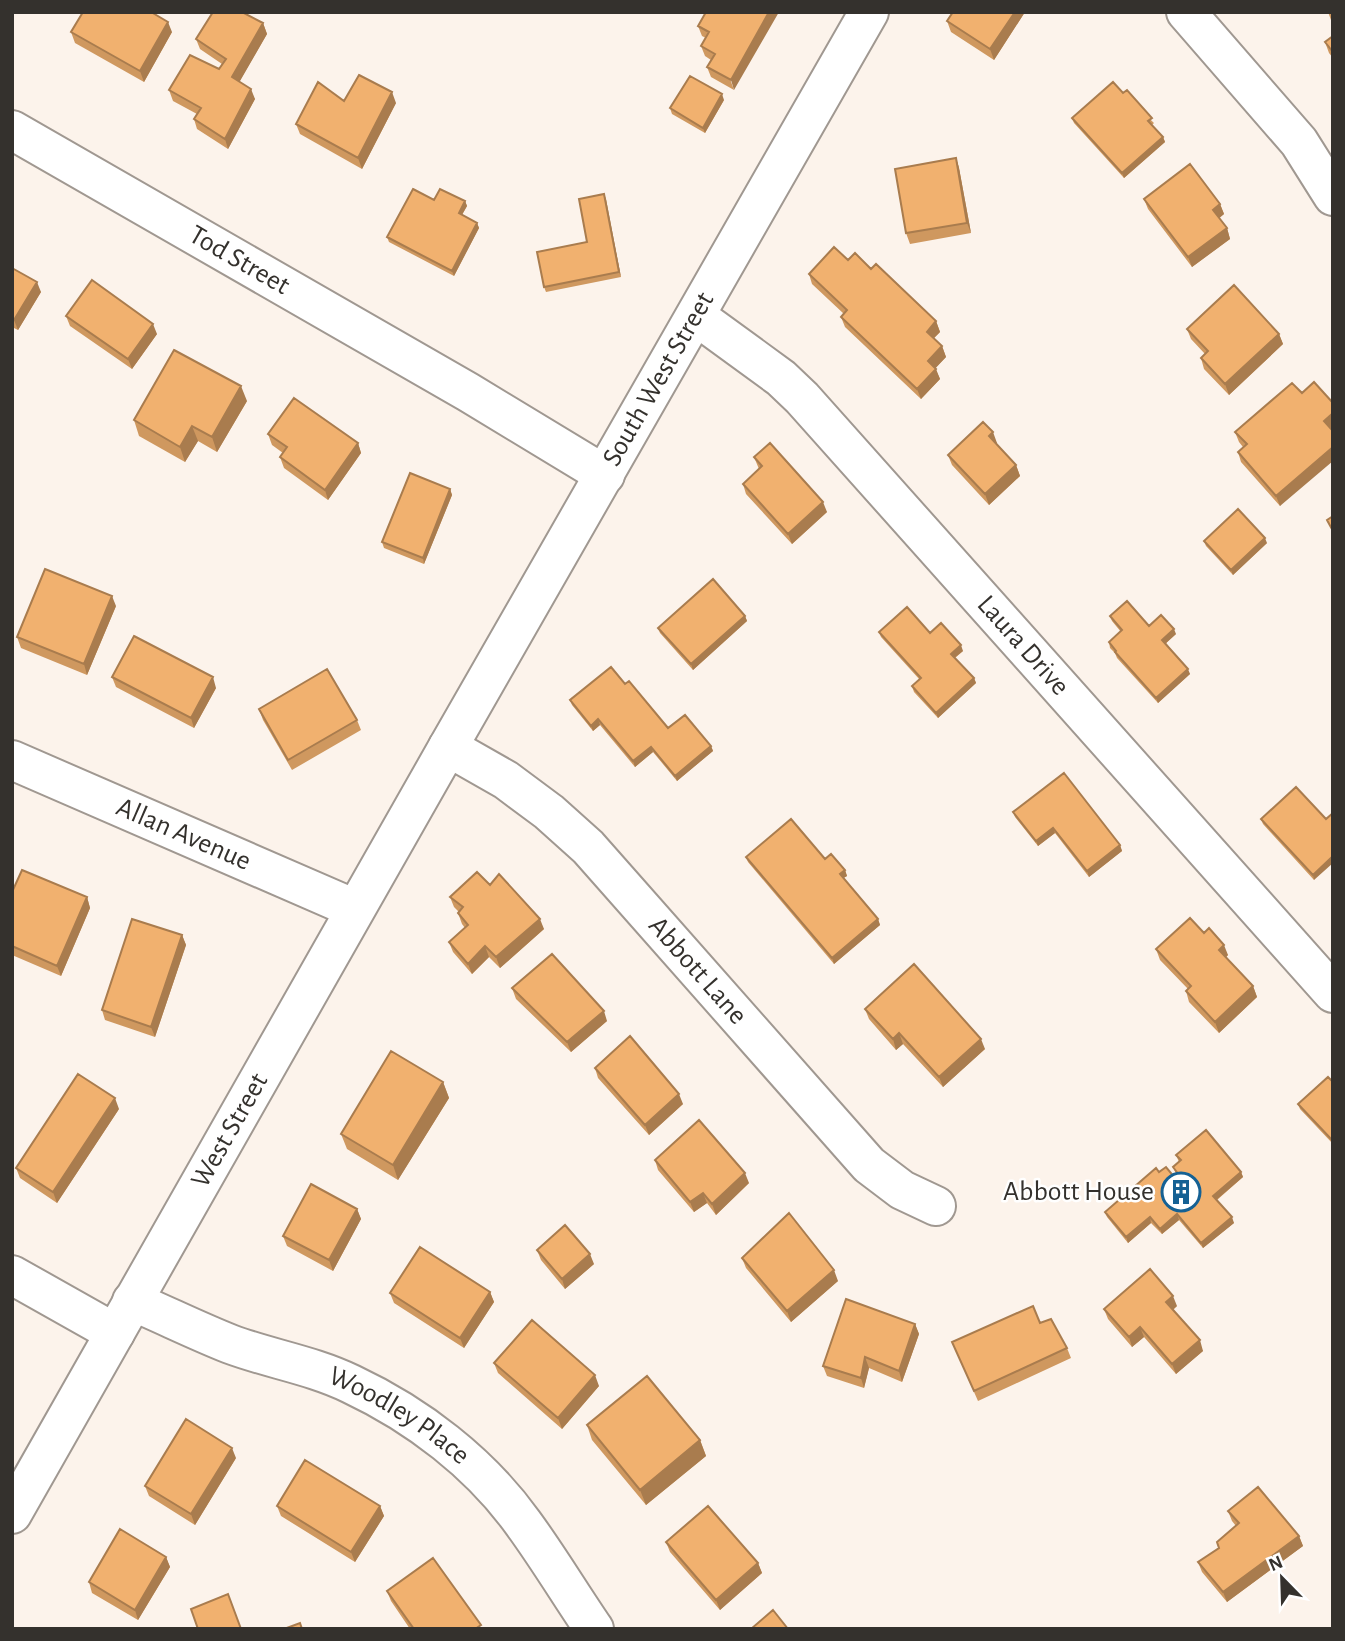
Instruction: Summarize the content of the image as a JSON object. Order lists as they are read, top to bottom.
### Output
{
  "streets": {
    "street": [
      "Tod Street",
      "South West Street",
      "Laura Drive",
      "Allan Avenue",
      "Abbott Lane",
      "West Street",
      "Woodley Place"
    ]
  },
  "crossings": [
    ["Tod Street", "South West Street"],
    ["South West Street", "Laura Drive"],
    ["South West Street", "Abbott Lane"],
    ["South West Street", "West Street"],
    ["Allan Avenue", "West Street"],
    ["Abbott Lane", "West Street"],
    ["West Street", "Woodley Place"]
  ],
  "places": {
    "building": ["Abbott House"]
  },
  "north": "top left"
}
